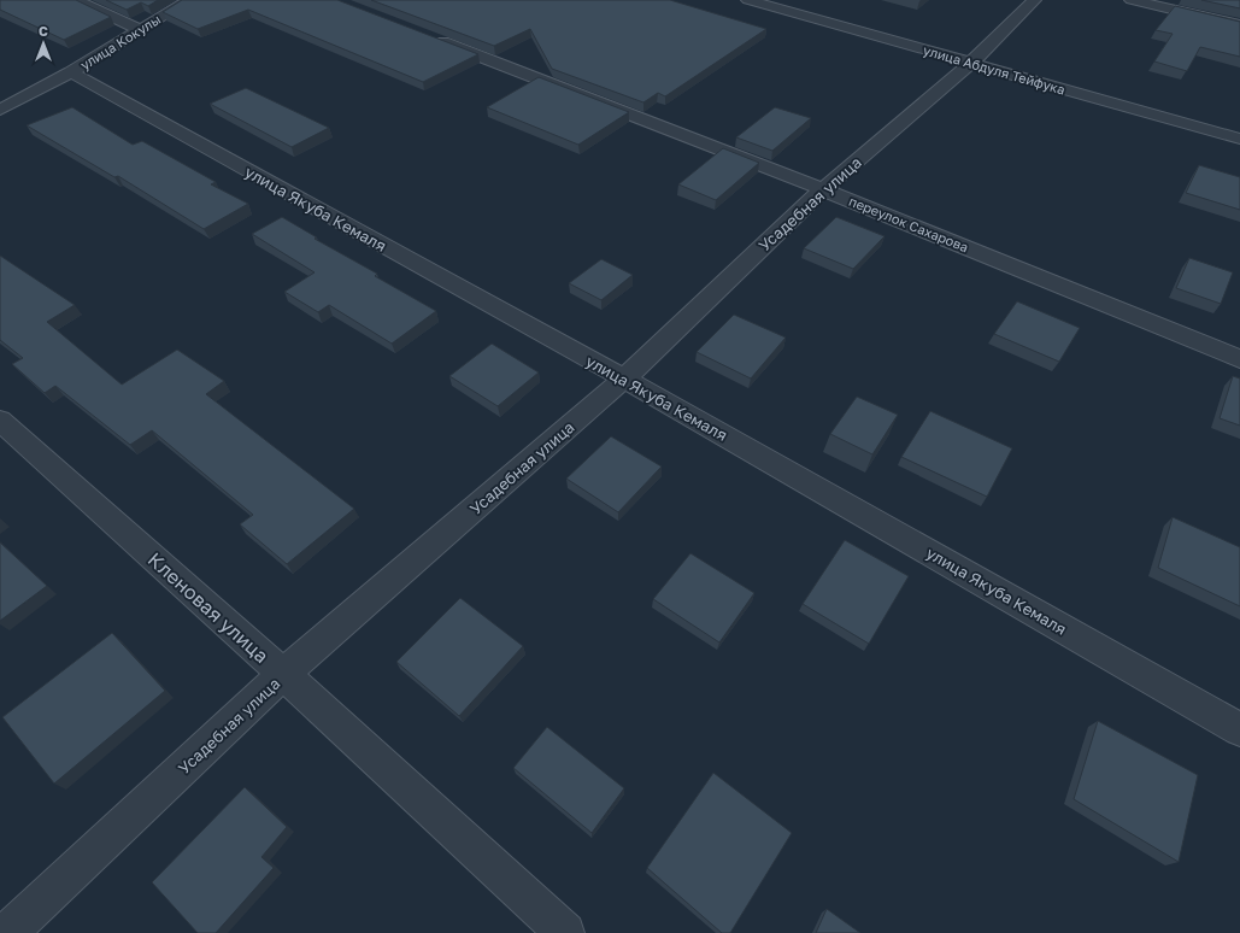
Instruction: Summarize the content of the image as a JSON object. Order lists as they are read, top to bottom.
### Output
{
  "streets": {
    "street": [
      "улица Кокулы",
      "улица Абдуля Тейфука",
      "Усадебная улица",
      "улица Якуба Кемаля",
      "переулок Сахарова",
      "Кленовая улица"
    ]
  },
  "crossings": [
    ["улица Кокулы", "улица Якуба Кемаля"],
    ["улица Абдуля Тейфука", "Усадебная улица"],
    ["Усадебная улица", "улица Якуба Кемаля"],
    ["Усадебная улица", "переулок Сахарова"],
    ["Усадебная улица", "Кленовая улица"]
  ],
  "north": "top"
}
